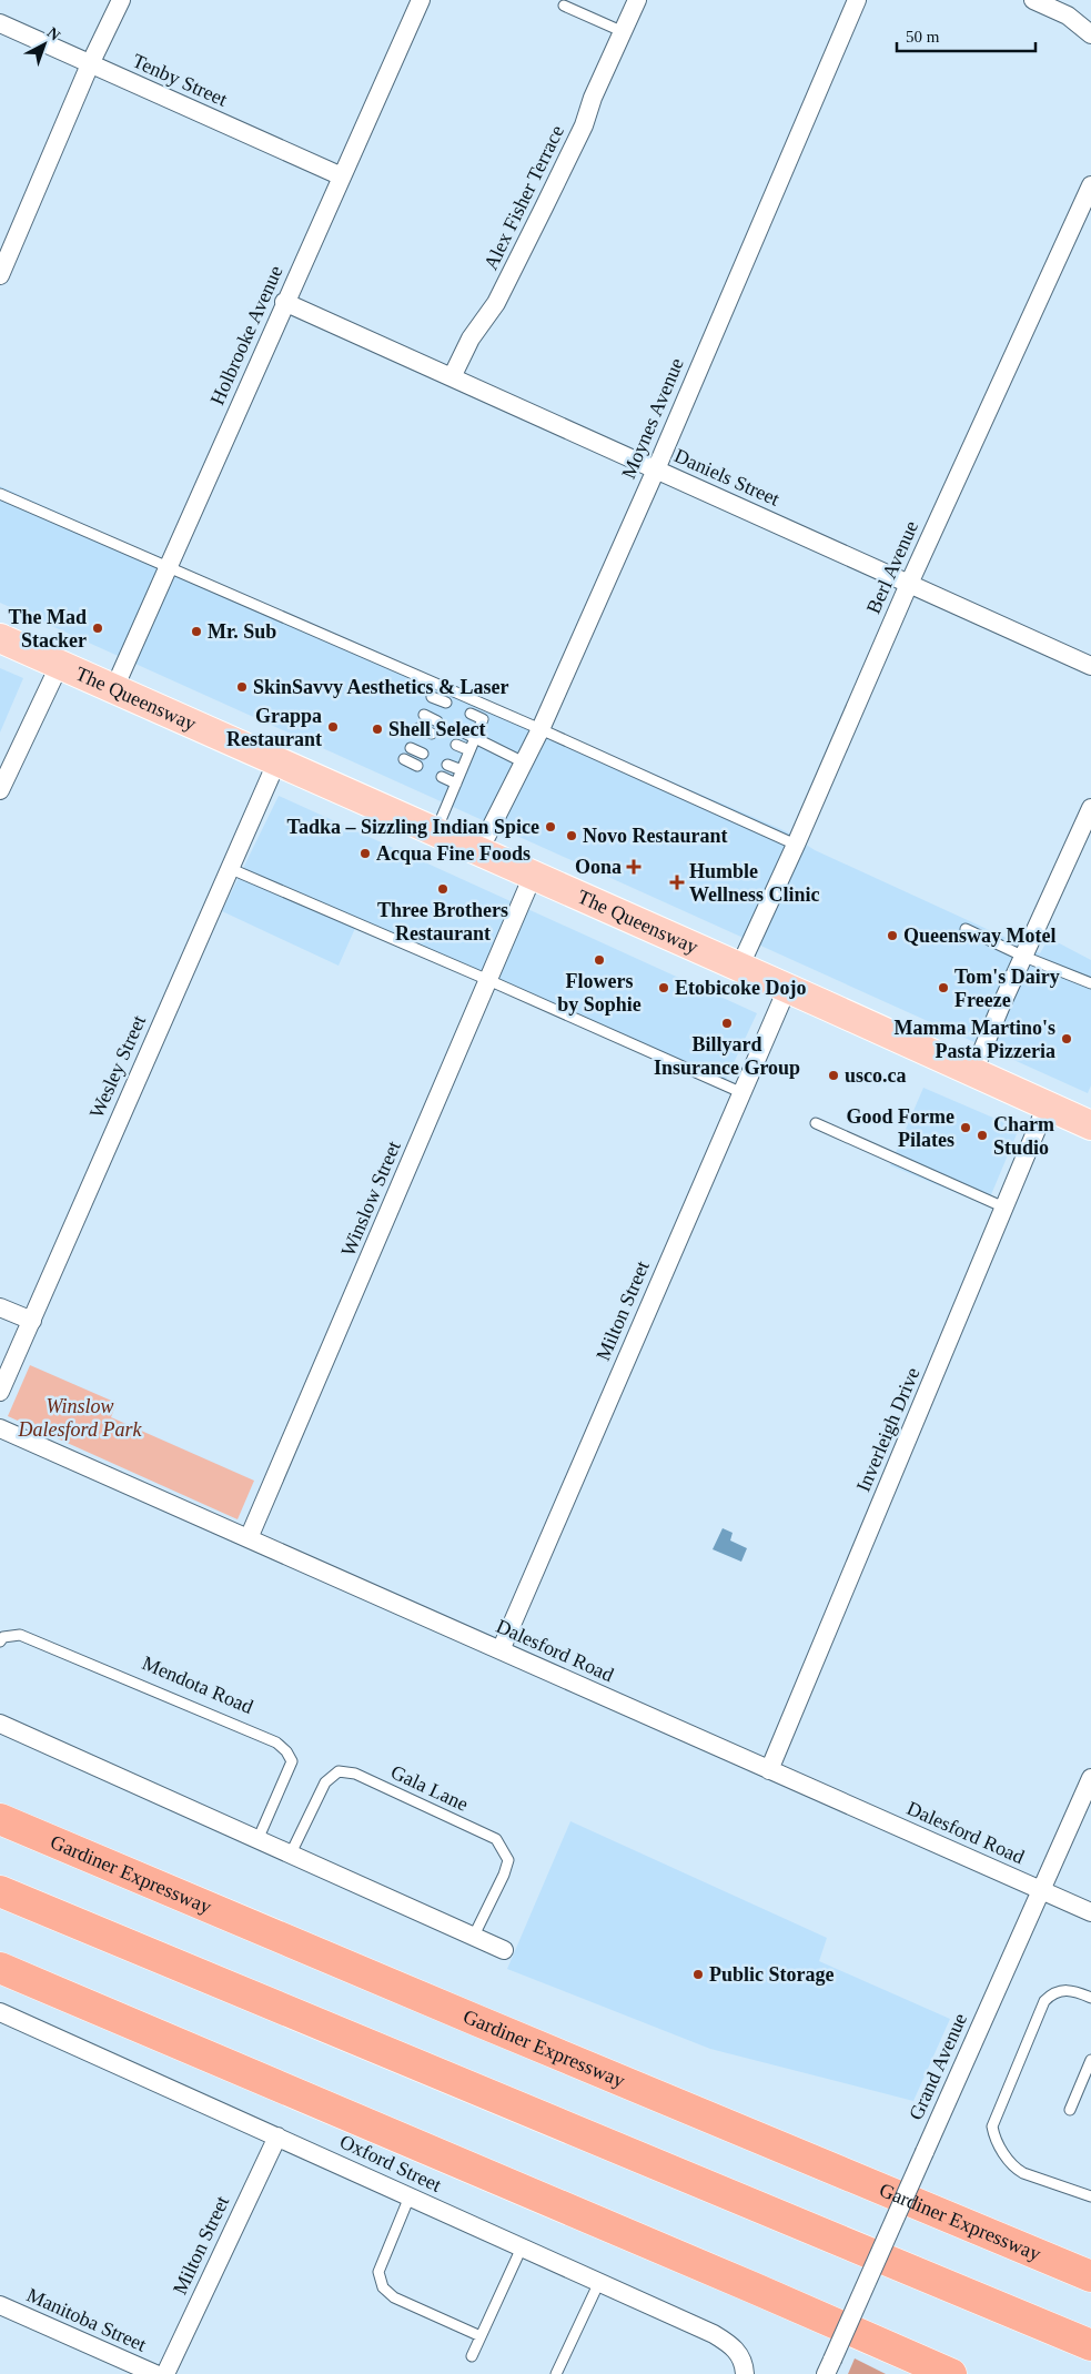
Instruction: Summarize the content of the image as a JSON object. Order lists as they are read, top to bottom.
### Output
{
  "streets": {
    "highway": ["Gardiner Expressway"],
    "main road": ["The Queensway"],
    "street": [
      "Tenby Street",
      "Alex Fisher Terrace",
      "Holbrooke Avenue",
      "Moynes Avenue",
      "Daniels Street",
      "Berl Avenue",
      "Wesley Street",
      "Winslow Street",
      "Milton Street",
      "Inverleigh Drive",
      "Dalesford Road",
      "Grand Avenue",
      "Oxford Street",
      "Manitoba Street"
    ],
    "lane": ["Mendota Road", "Gala Lane"]
  },
  "crossings": [
    ["Tenby Street", "Holbrooke Avenue"],
    ["Alex Fisher Terrace", "Daniels Street"],
    ["Holbrooke Avenue", "Daniels Street"],
    ["Holbrooke Avenue", "The Queensway"],
    ["Moynes Avenue", "Daniels Street"],
    ["Moynes Avenue", "The Queensway"],
    ["Daniels Street", "Berl Avenue"],
    ["Berl Avenue", "The Queensway"],
    ["The Queensway", "Wesley Street"],
    ["The Queensway", "Winslow Street"],
    ["The Queensway", "Milton Street"],
    ["The Queensway", "Inverleigh Drive"],
    ["Winslow Street", "Dalesford Road"],
    ["Milton Street", "Dalesford Road"],
    ["Milton Street", "Oxford Street"],
    ["Inverleigh Drive", "Dalesford Road"],
    ["Dalesford Road", "Grand Avenue"]
  ],
  "parks": ["Winslow Dalesford Park"],
  "places": {
    "other": [
      "The Mad Stacker",
      "Mr. Sub",
      "SkinSavvy Aesthetics & Laser",
      "Grappa Restaurant",
      "Shell Select",
      "Tadka – Sizzling Indian Spice",
      "Novo Restaurant",
      "Acqua Fine Foods",
      "Three Brothers Restaurant",
      "Queensway Motel",
      "Flowers by Sophie",
      "Etobicoke Dojo",
      "Tom's Dairy Freeze",
      "Billyard Insurance Group",
      "Mamma Martino's Pasta Pizzeria",
      "usco.ca",
      "Good Forme Pilates",
      "Charm Studio",
      "Public Storage"
    ],
    "health": ["Oona", "Humble Wellness Clinic"]
  },
  "scale_bar": "50 m",
  "north": "top right"
}
